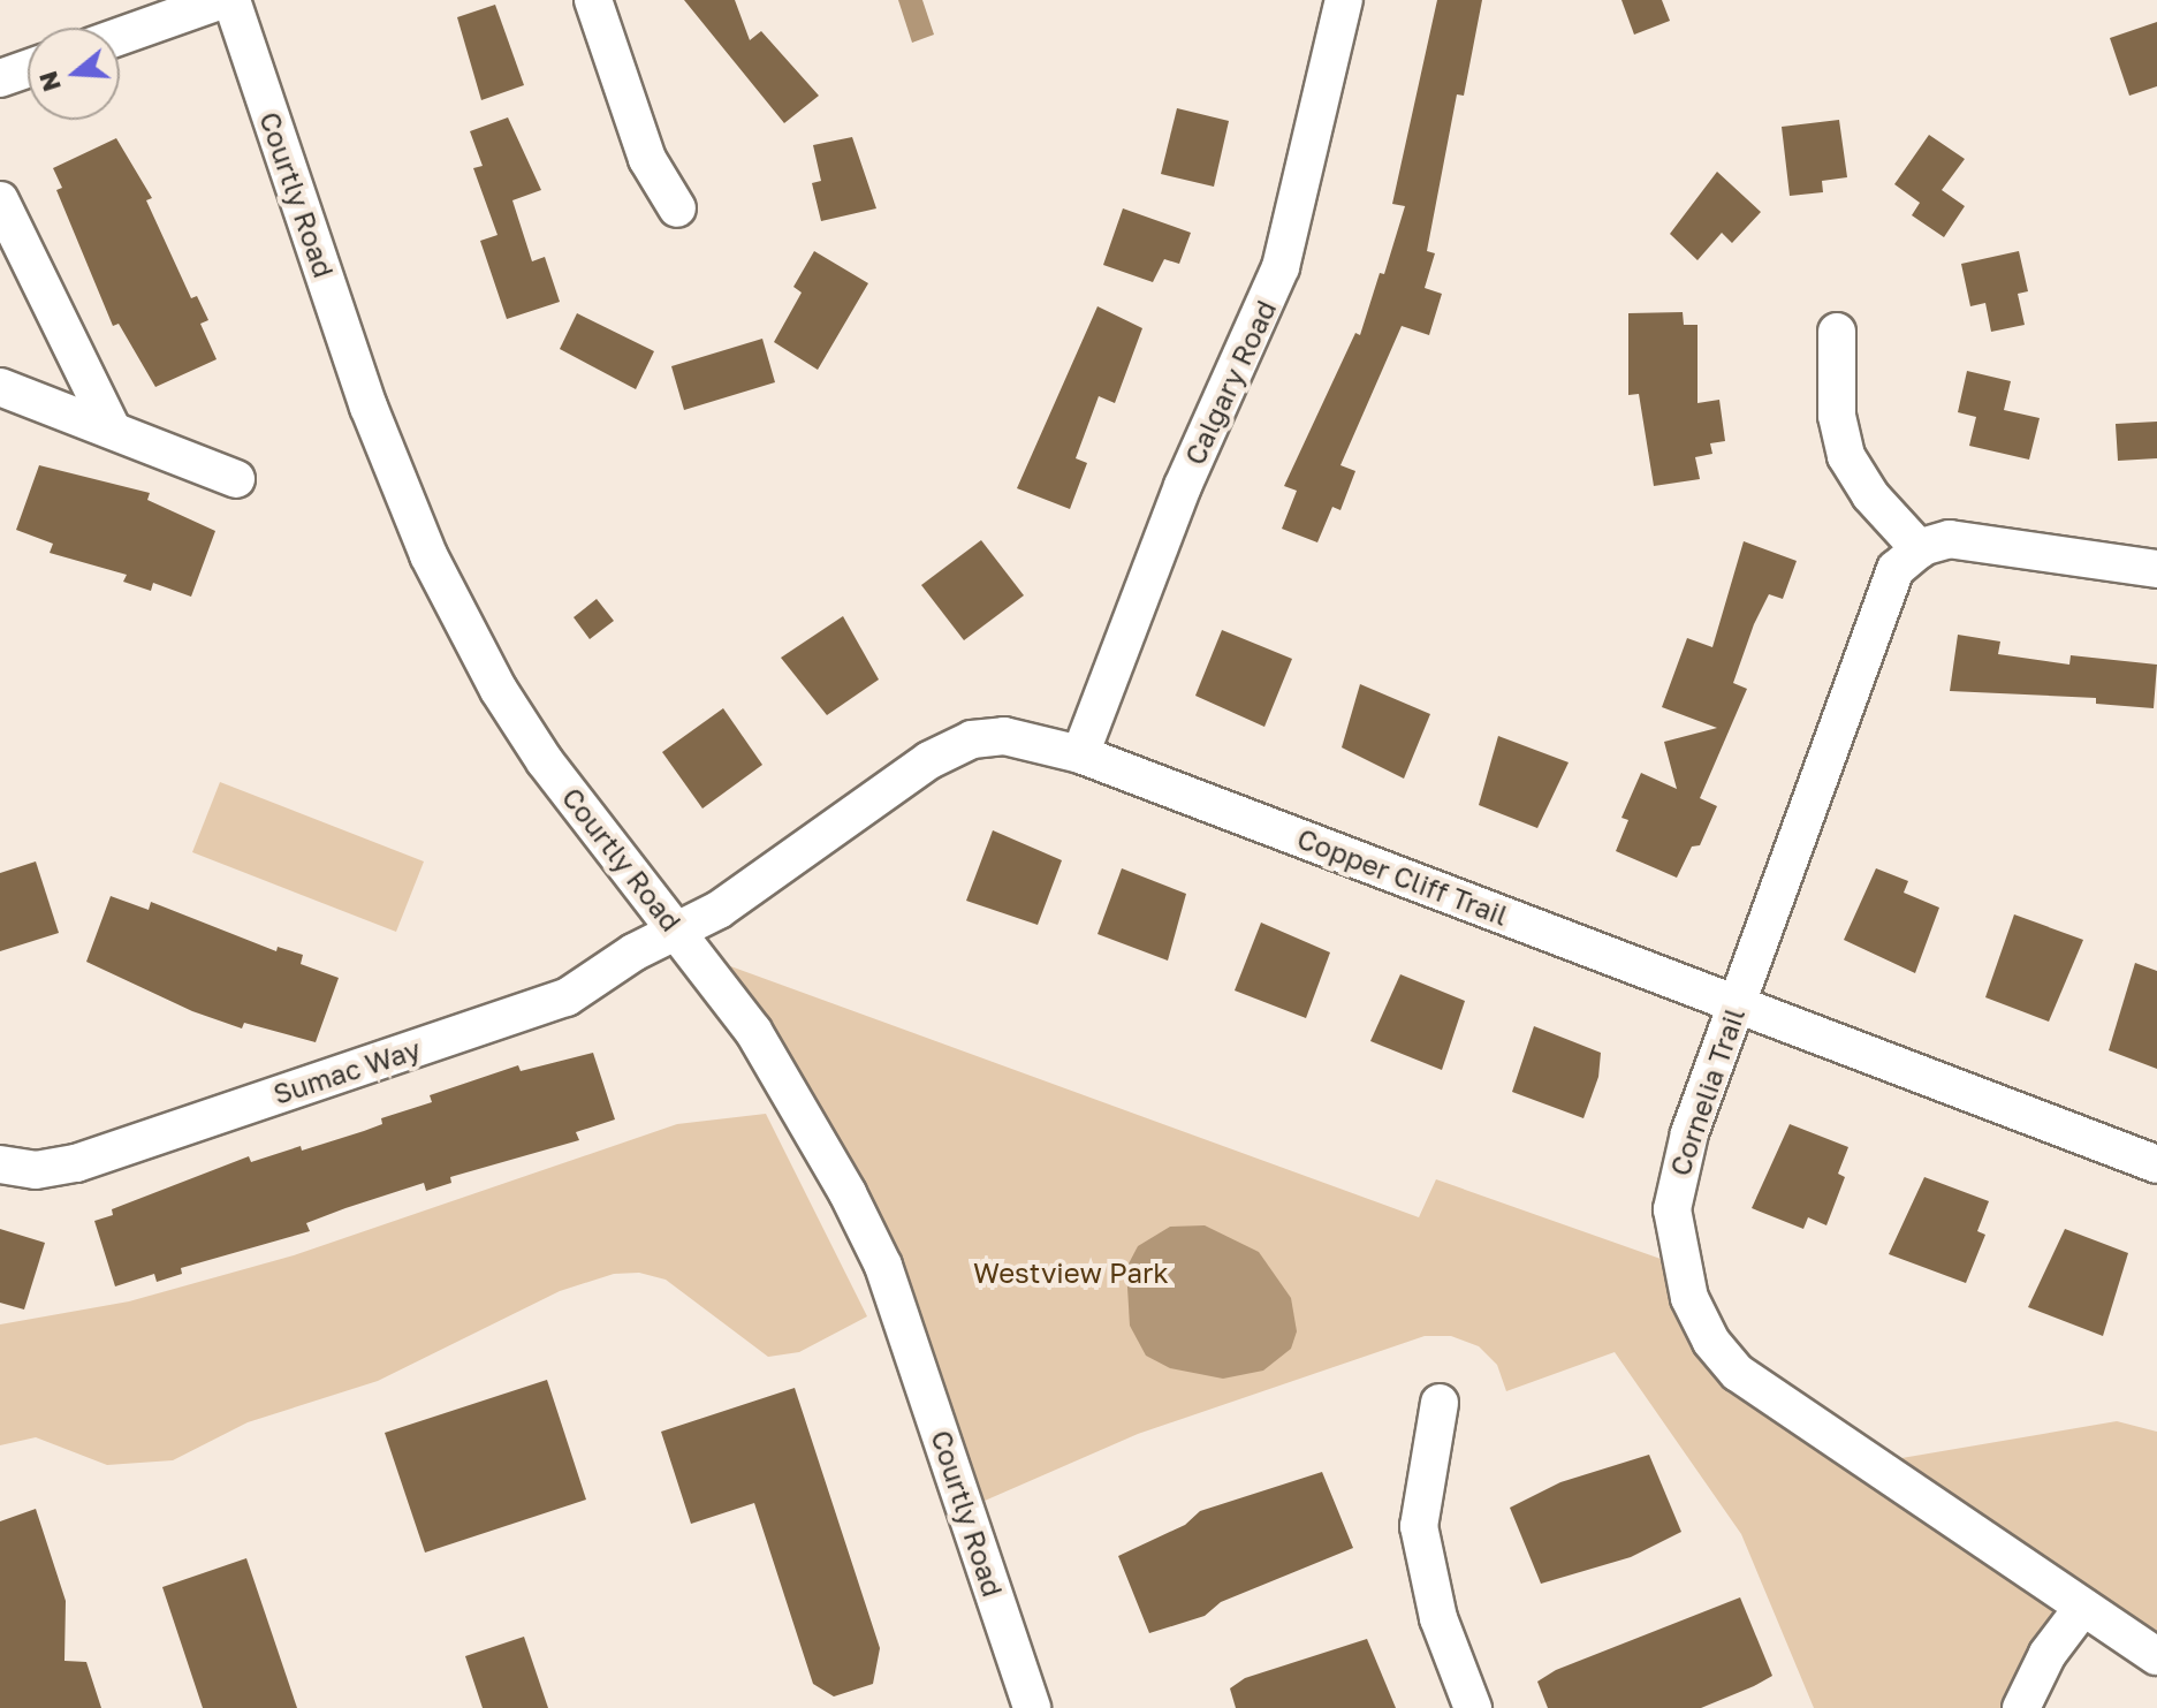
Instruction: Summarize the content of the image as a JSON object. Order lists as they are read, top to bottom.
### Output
{
  "streets": {
    "street": [
      "Courtly Road",
      "Calgary Road",
      "Copper Cliff Trail",
      "Sumac Way",
      "Cornelia Trail"
    ]
  },
  "crossings": [
    ["Courtly Road", "Copper Cliff Trail"],
    ["Courtly Road", "Sumac Way"],
    ["Calgary Road", "Copper Cliff Trail"],
    ["Copper Cliff Trail", "Sumac Way"],
    ["Copper Cliff Trail", "Cornelia Trail"]
  ],
  "parks": ["Westview Park"],
  "north": "left"
}
